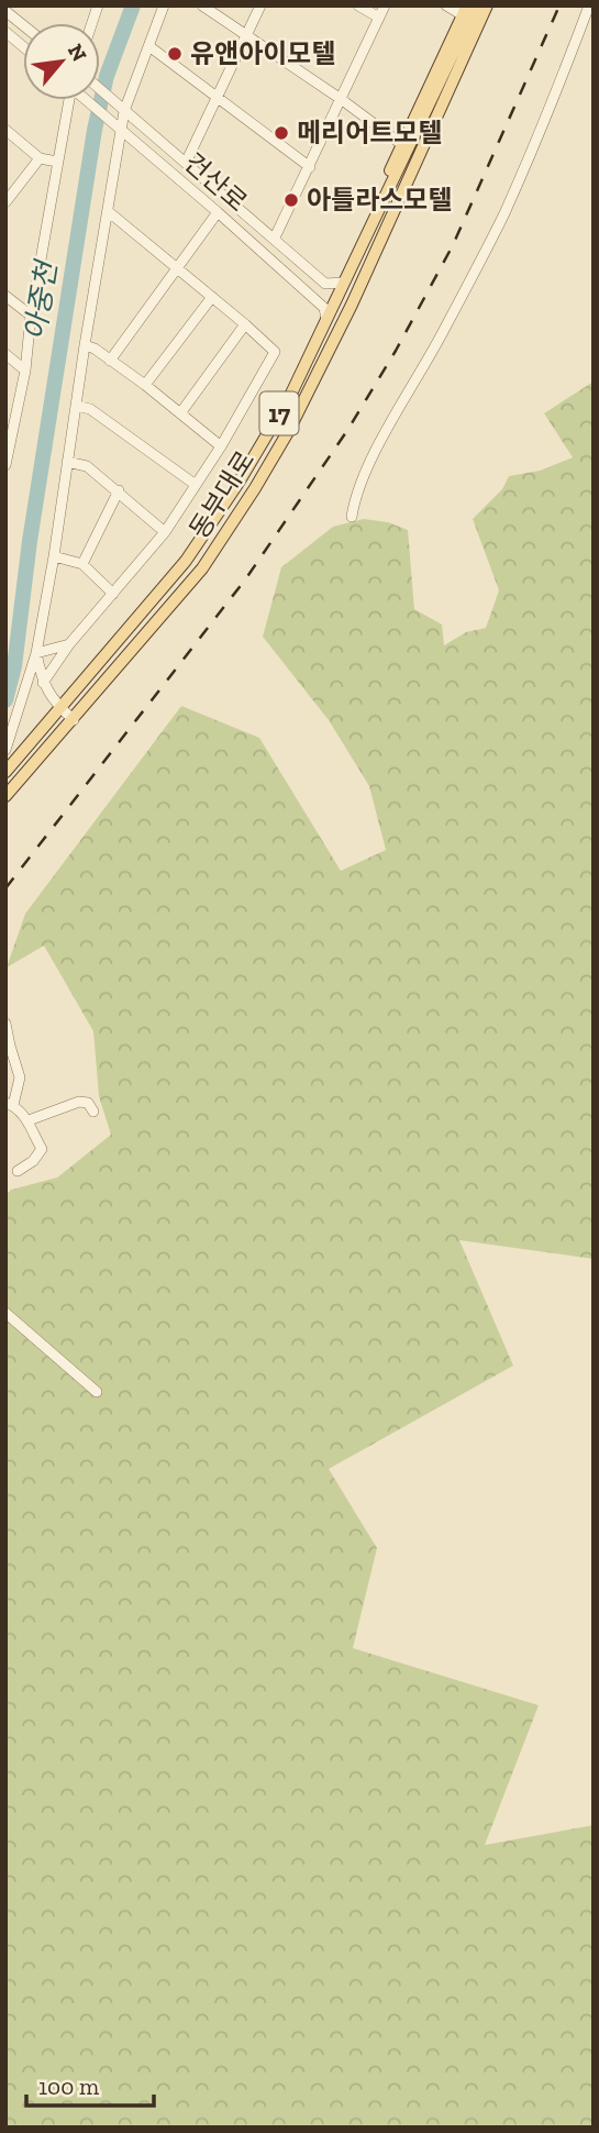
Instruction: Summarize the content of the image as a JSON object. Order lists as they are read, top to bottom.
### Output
{
  "streets": {
    "main road": ["17", "동부대로"],
    "street": ["건산로"]
  },
  "crossings": [
    ["건산로", "동부대로"]
  ],
  "water": ["아중천"],
  "places": ["유앤아이모텔", "메리어트모텔", "아틀라스모텔"],
  "scale_bar": "100 m",
  "north": "top right"
}
